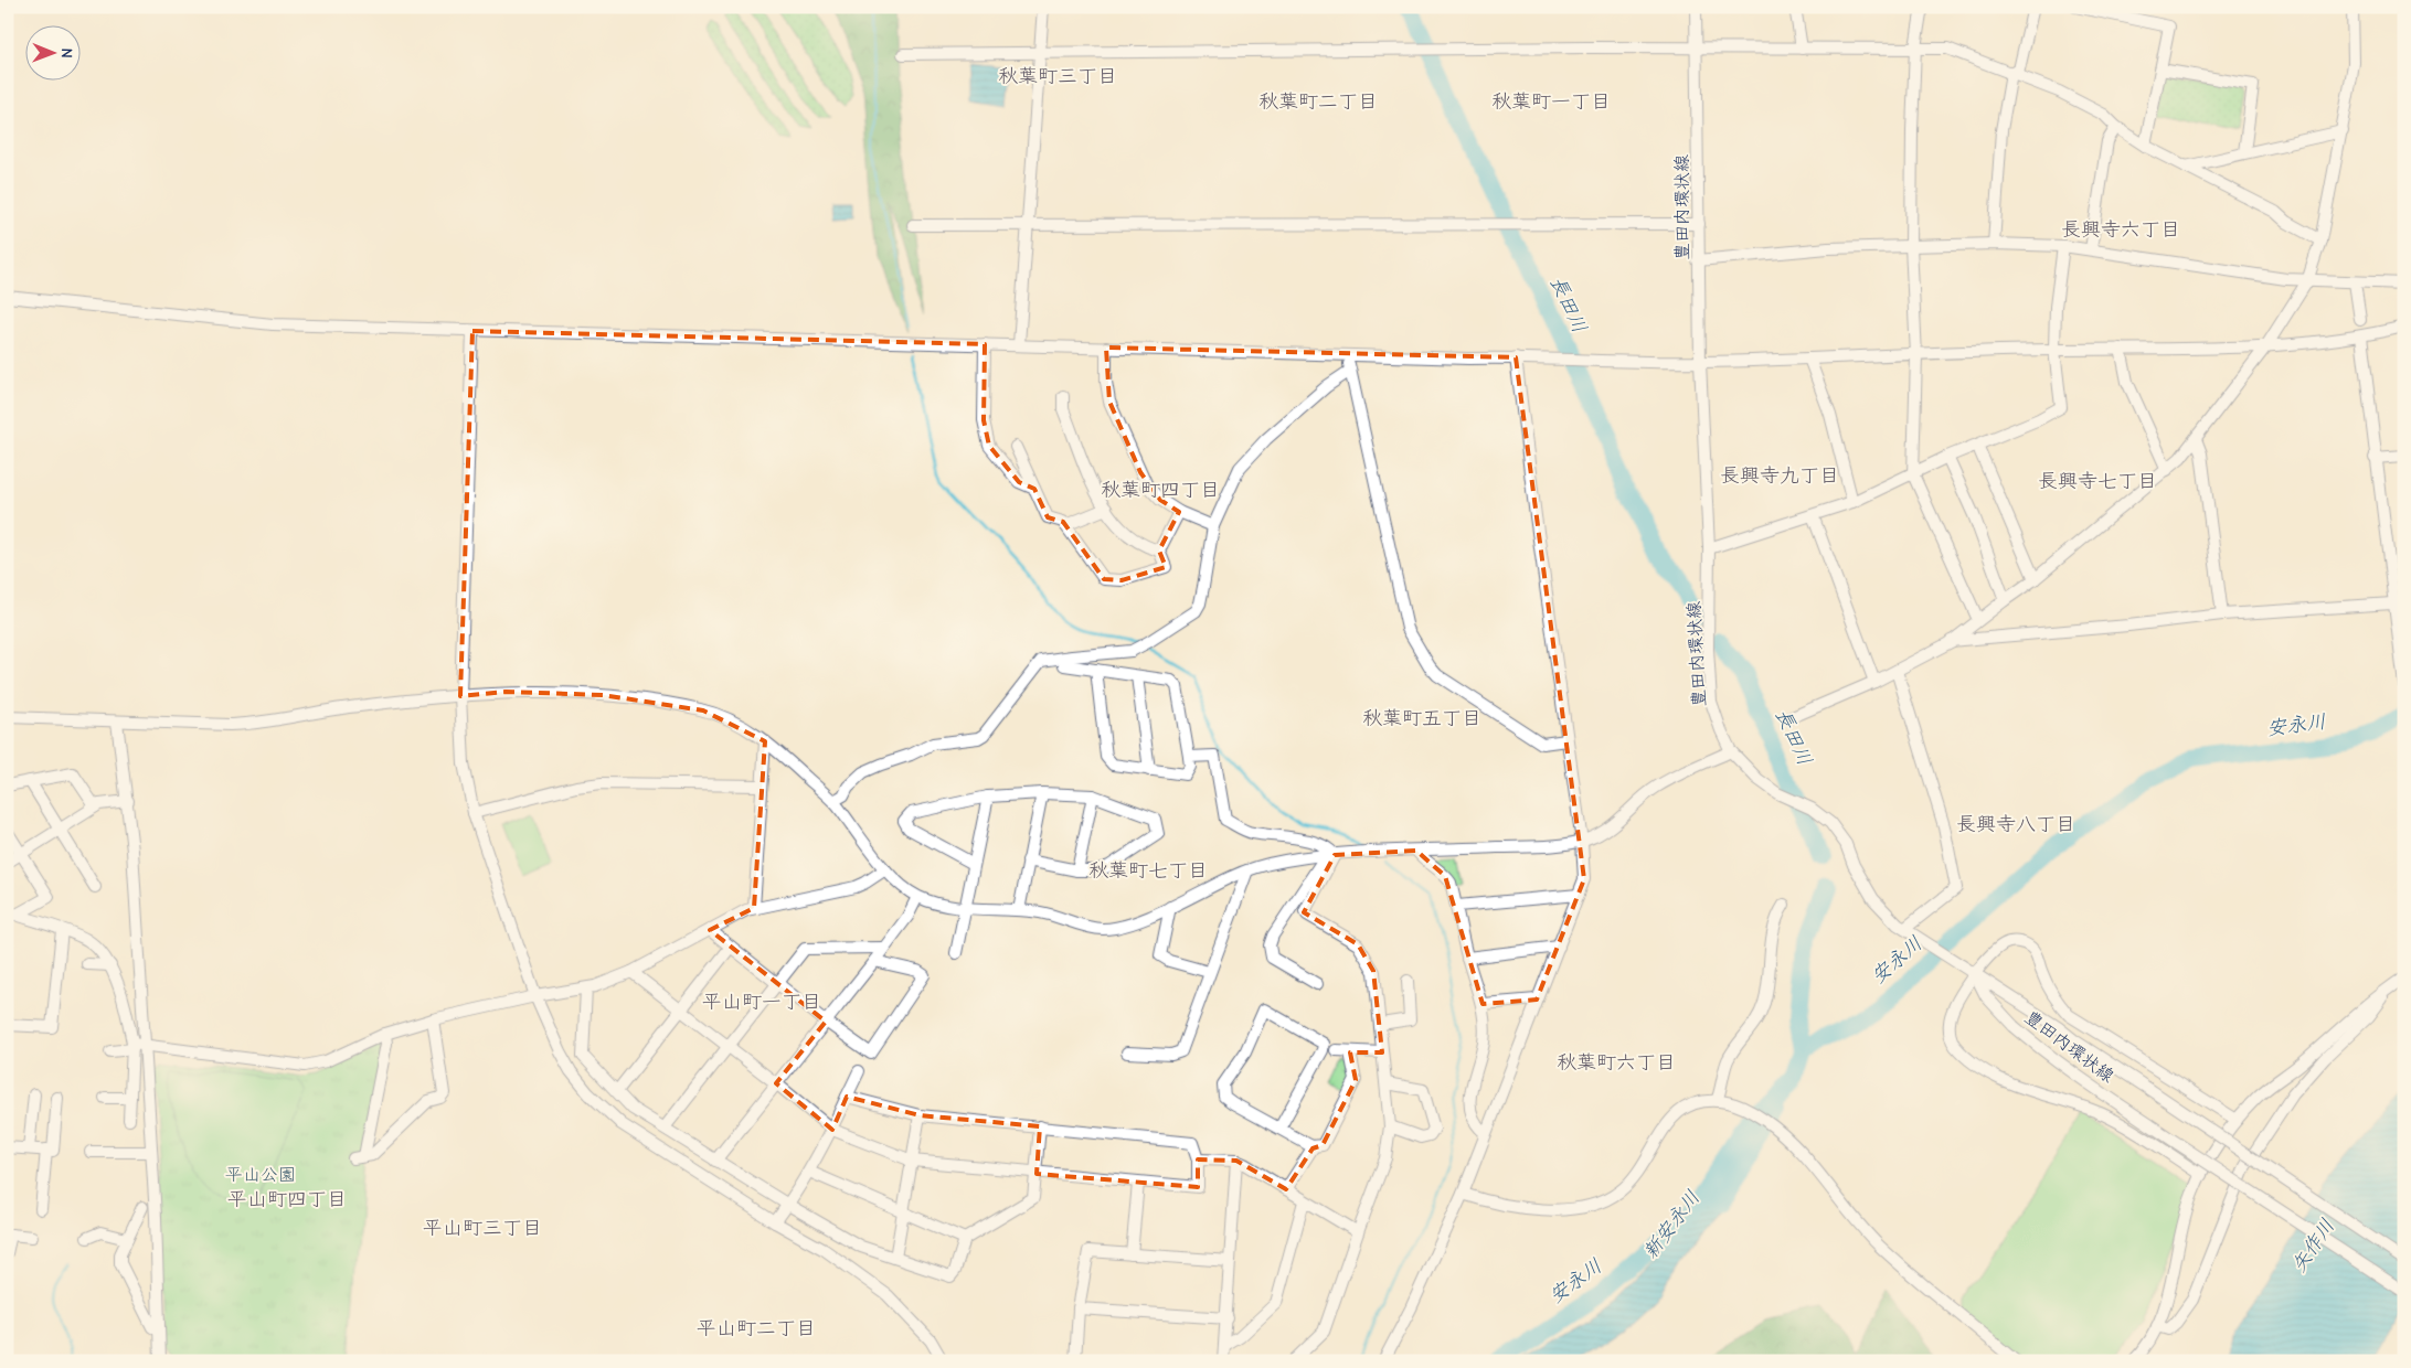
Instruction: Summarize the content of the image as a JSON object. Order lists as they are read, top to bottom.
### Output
{
  "streets": {
    "street": ["豊田内環状線"]
  },
  "districts": [
    "秋葉町三丁目",
    "秋葉町二丁目",
    "秋葉町一丁目",
    "長興寺六丁目",
    "長興寺九丁目",
    "長興寺七丁目",
    "秋葉町四丁目",
    "秋葉町五丁目",
    "長興寺八丁目",
    "秋葉町七丁目",
    "平山町一丁目",
    "秋葉町六丁目",
    "平山町四丁目",
    "平山町三丁目",
    "平山町二丁目"
  ],
  "water": [
    "長田川",
    "安永川",
    "新安永川",
    "矢作川"
  ],
  "parks": ["平山公園"],
  "north": "right"
}
